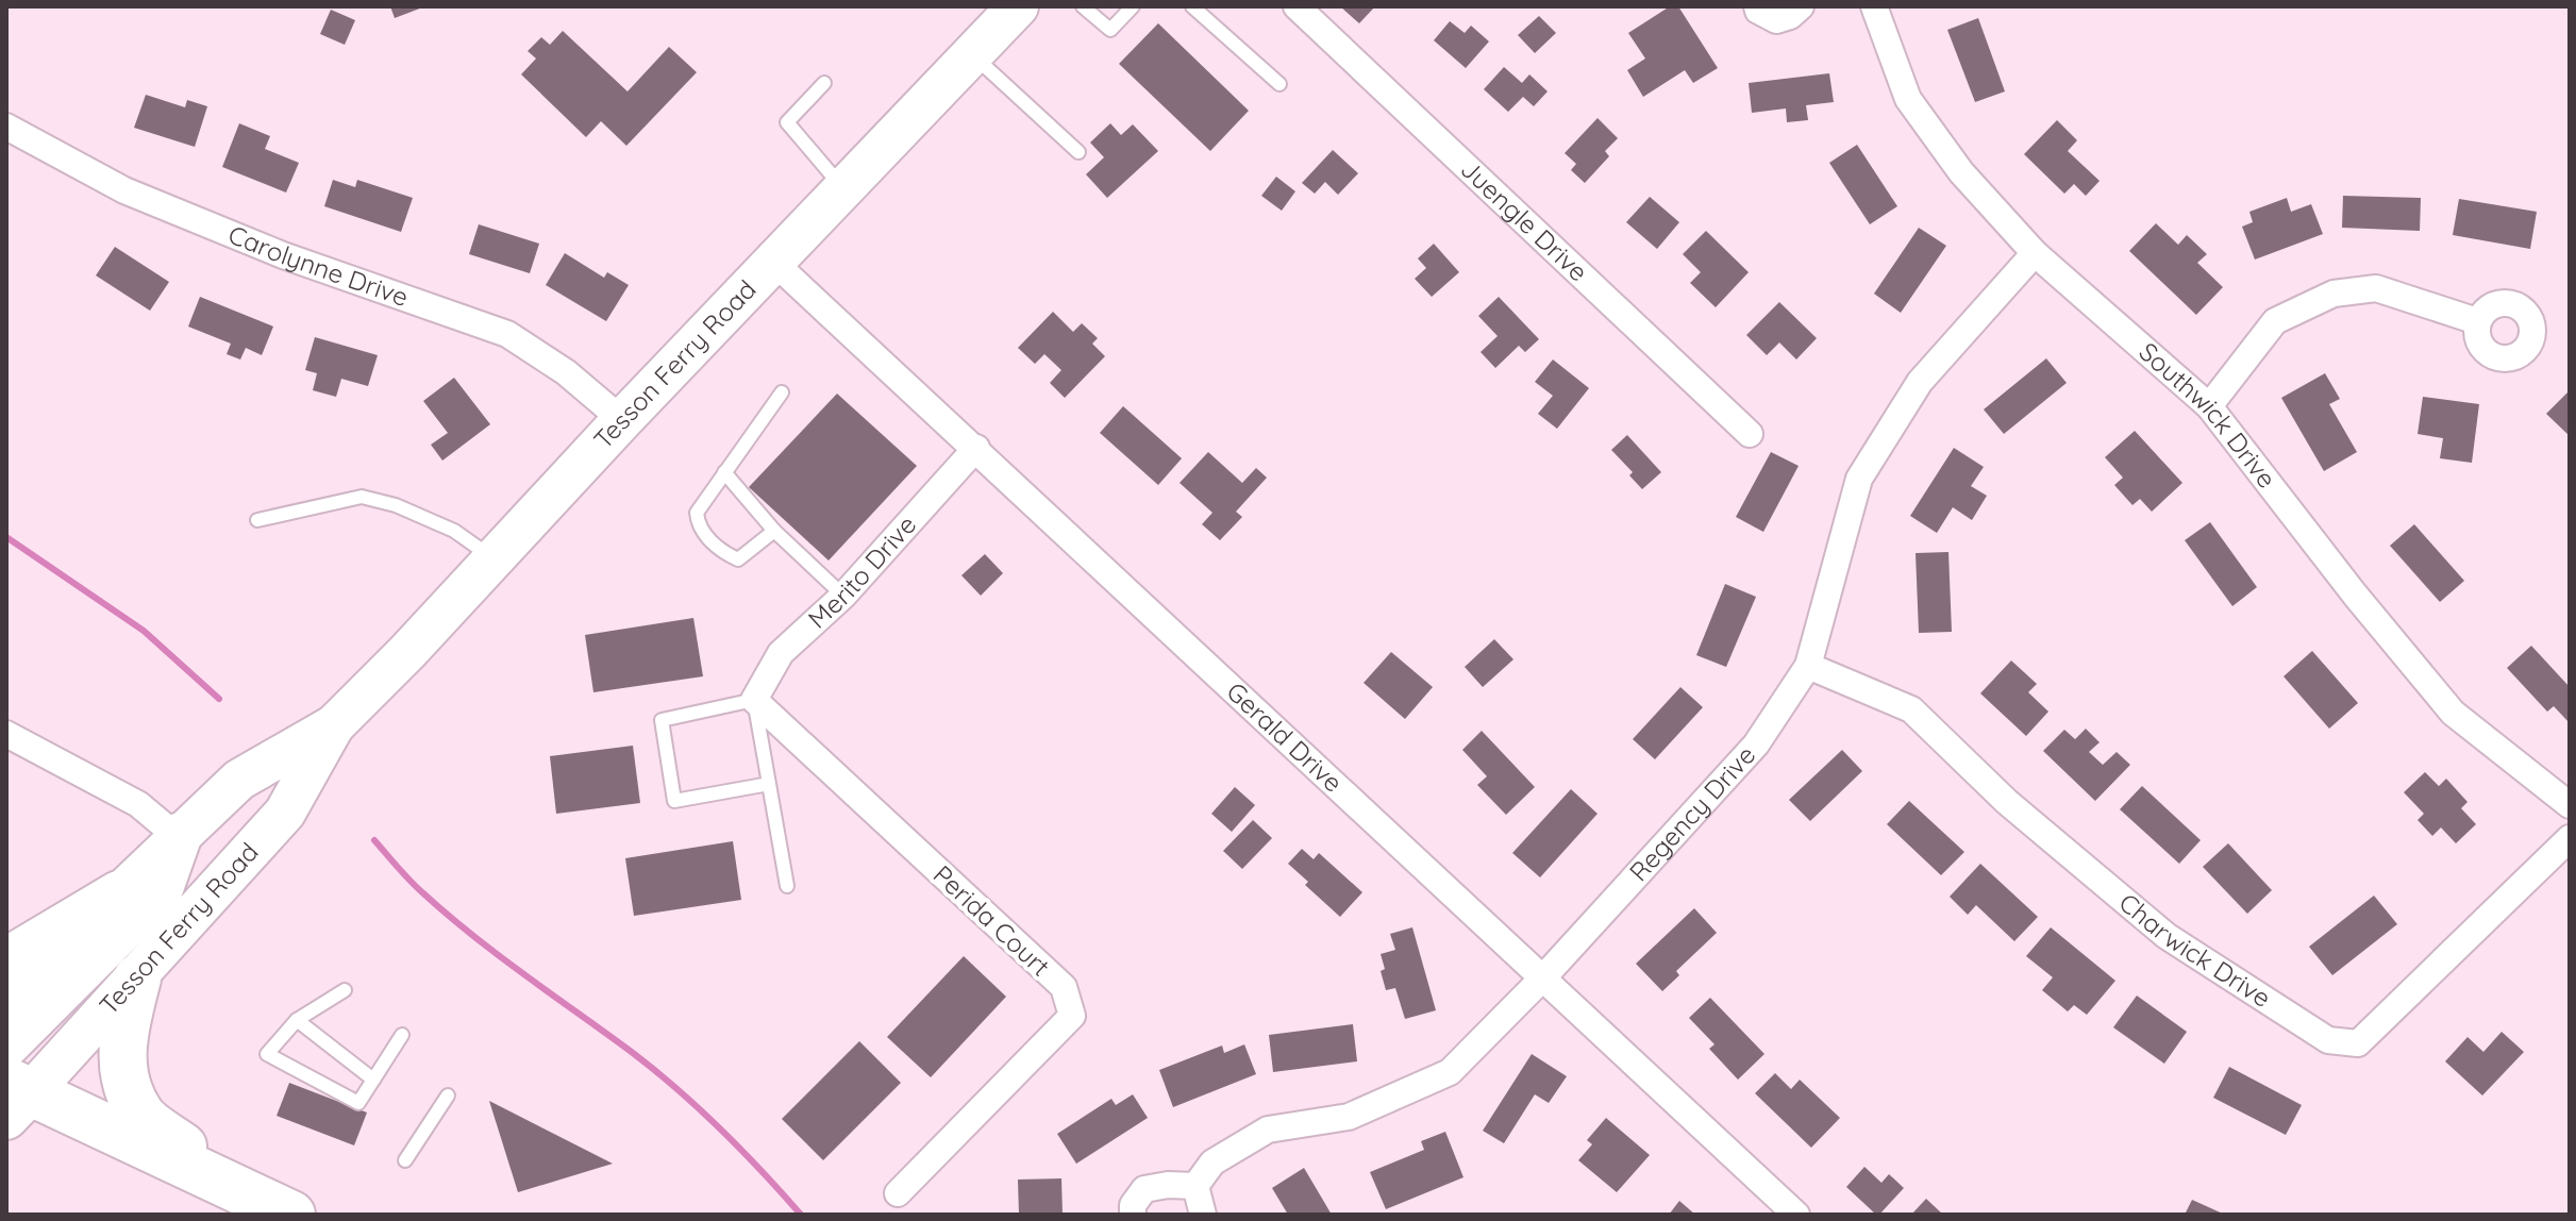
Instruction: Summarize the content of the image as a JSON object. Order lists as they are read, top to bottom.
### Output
{
  "streets": {
    "main road": ["Tesson Ferry Road"],
    "street": [
      "Juengle Drive",
      "Carolynne Drive",
      "Southwick Drive",
      "Merito Drive",
      "Gerald Drive",
      "Regency Drive",
      "Perida Court",
      "Charwick Drive"
    ]
  },
  "crossings": [
    ["Carolynne Drive", "Tesson Ferry Road"],
    ["Tesson Ferry Road", "Gerald Drive"],
    ["Southwick Drive", "Regency Drive"],
    ["Merito Drive", "Gerald Drive"],
    ["Merito Drive", "Perida Court"],
    ["Gerald Drive", "Regency Drive"],
    ["Regency Drive", "Charwick Drive"]
  ]
}
